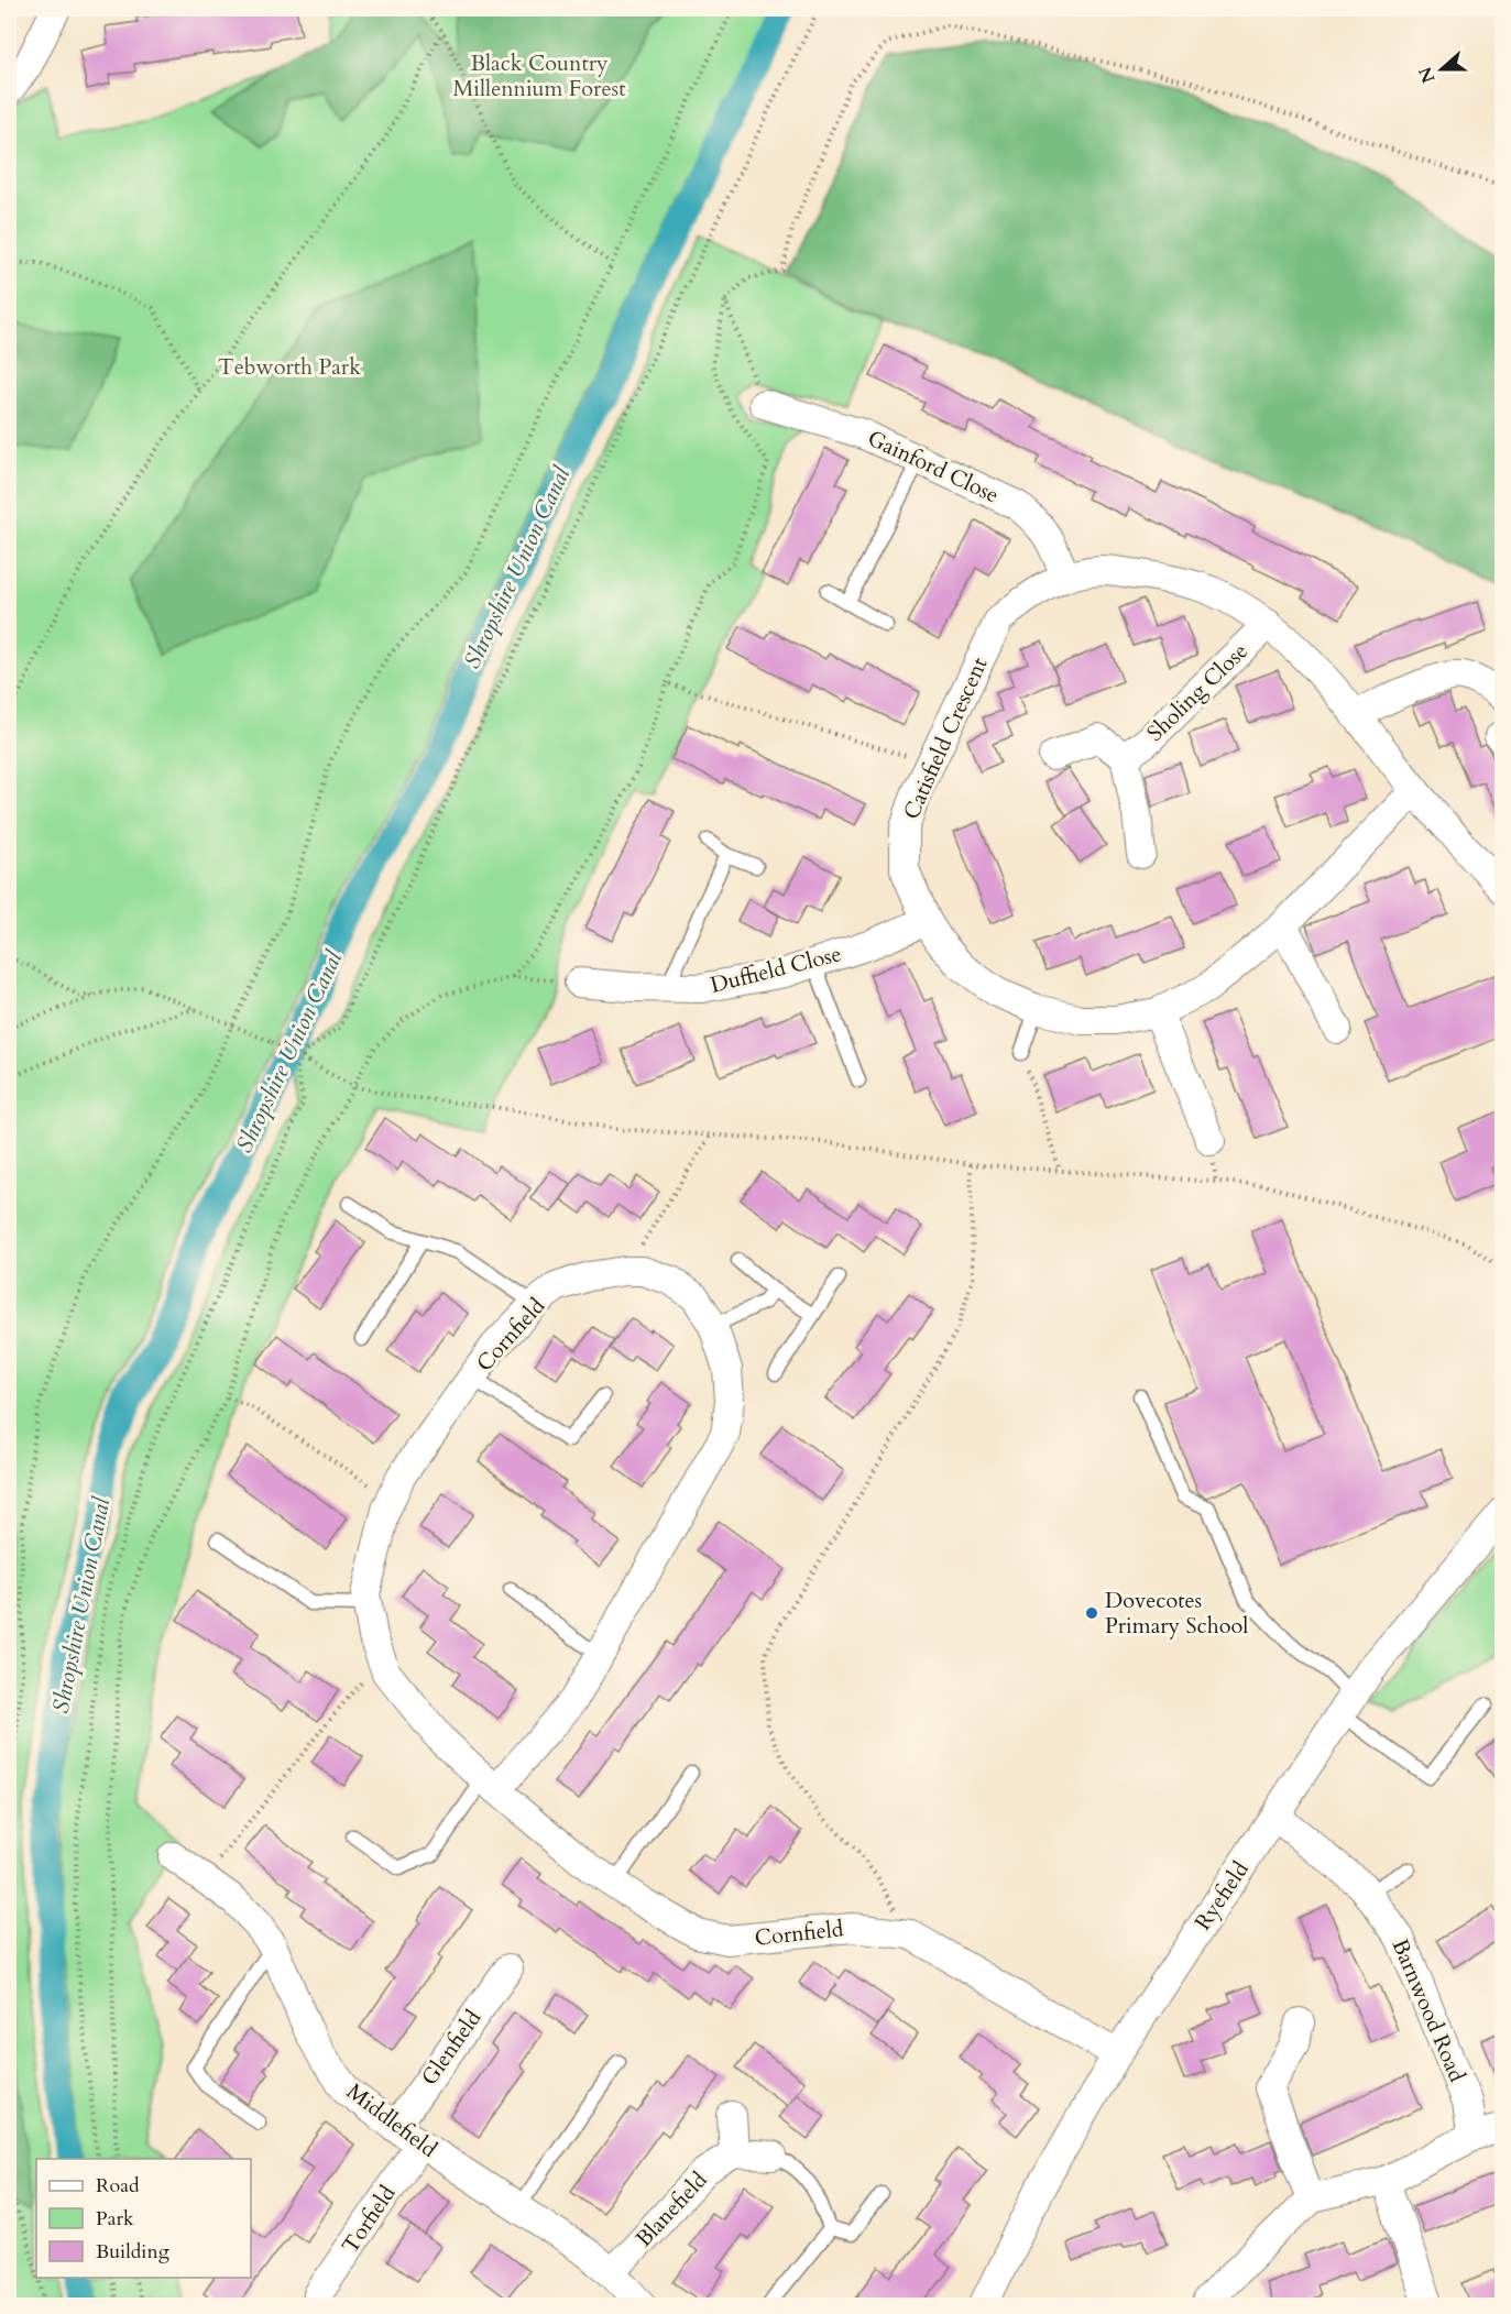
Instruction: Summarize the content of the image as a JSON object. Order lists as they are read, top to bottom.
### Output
{
  "streets": {
    "street": [
      "Gainford Close",
      "Sholing Close",
      "Catisfield Crescent",
      "Duffield Close",
      "Cornfield",
      "Ryefield",
      "Barnwood Road",
      "Glenfield",
      "Middlefield",
      "Blanefield",
      "Torfield"
    ]
  },
  "crossings": [
    ["Gainford Close", "Catisfield Crescent"],
    ["Sholing Close", "Catisfield Crescent"],
    ["Catisfield Crescent", "Duffield Close"],
    ["Cornfield", "Ryefield"],
    ["Ryefield", "Barnwood Road"],
    ["Glenfield", "Middlefield"],
    ["Middlefield", "Blanefield"],
    ["Middlefield", "Torfield"]
  ],
  "water": ["Shropshire Union Canal"],
  "parks": ["Black Country Millennium Forest", "Tebworth Park"],
  "places": ["Dovecotes Primary School"],
  "legend": ["Road", "Park", "Building"],
  "north": "left"
}
